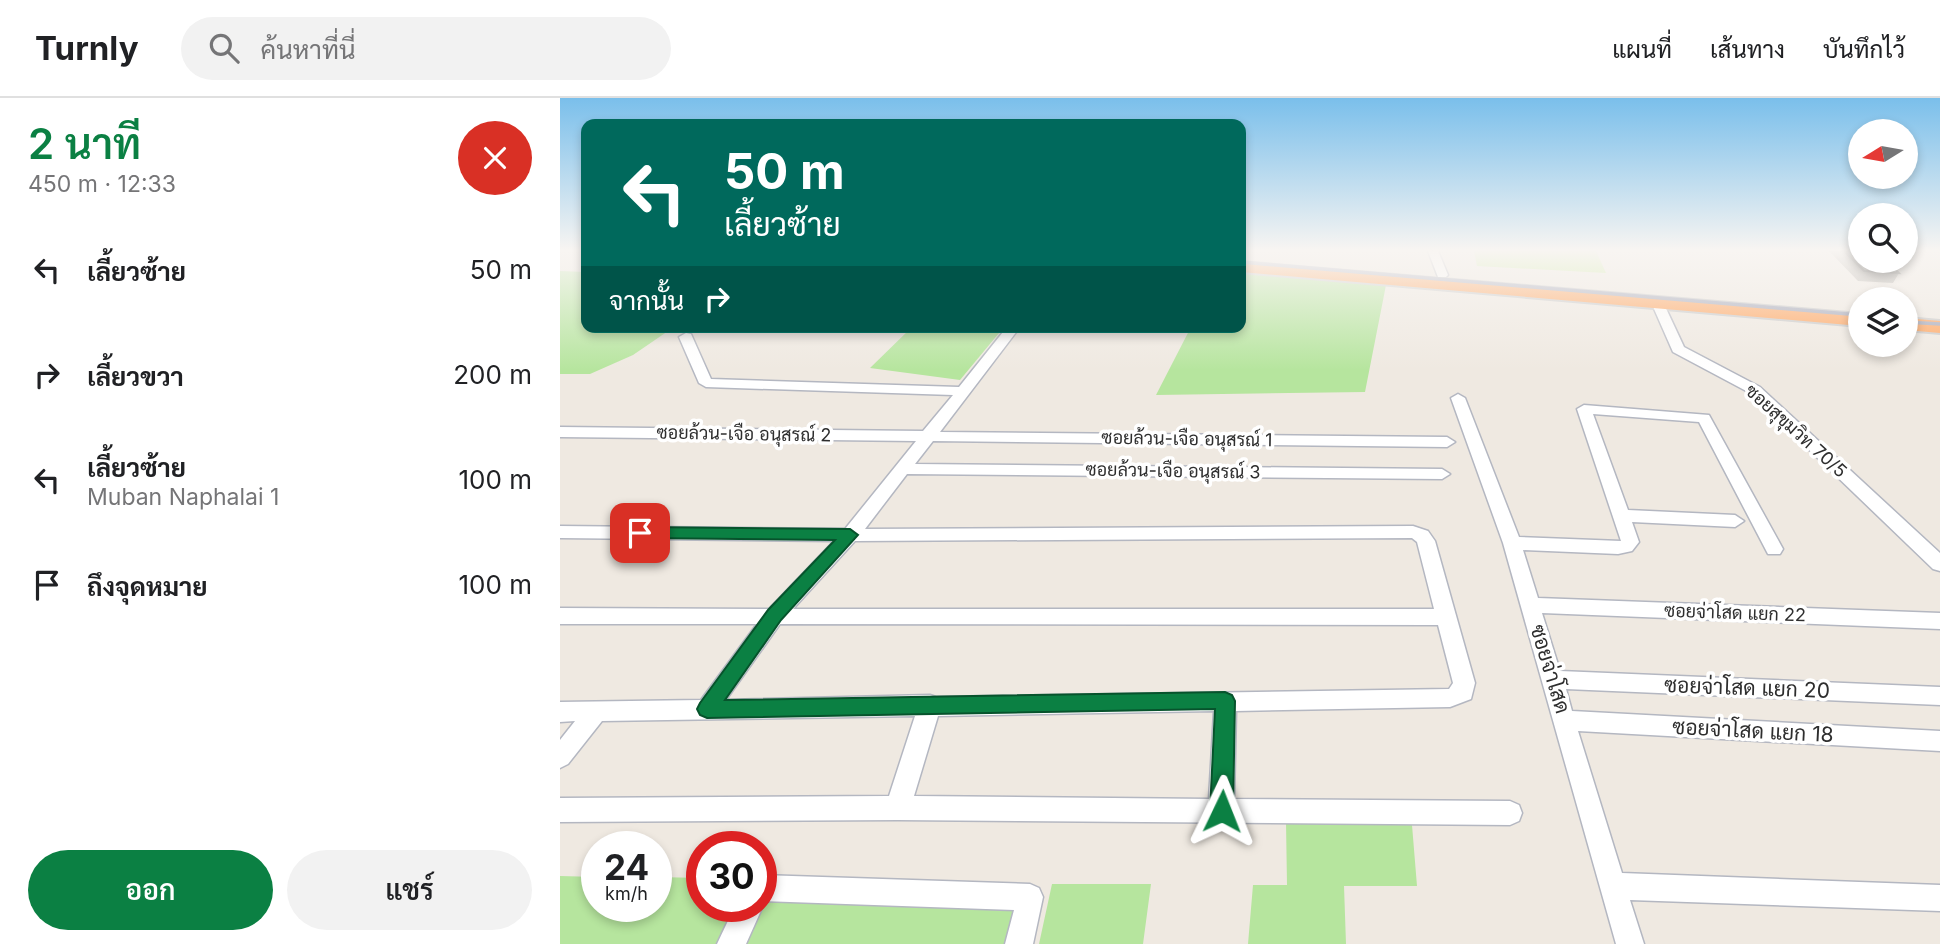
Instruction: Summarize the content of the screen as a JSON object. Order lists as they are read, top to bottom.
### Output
{
  "streets": {
    "street": [
      "ซอยสุขุมวิท 70/5",
      "ซอยล้วน-เจือ อนุสรณ์ 2",
      "ซอยล้วน-เจือ อนุสรณ์ 1",
      "ซอยล้วน-เจือ อนุสรณ์ 3",
      "ซอยจ่าโสด แยก 22",
      "ซอยจ่าโสด",
      "ซอยจ่าโสด แยก 20",
      "ซอยจ่าโสด แยก 18"
    ]
  },
  "crossings": [
    ["ซอยล้วน-เจือ อนุสรณ์ 2", "ซอยล้วน-เจือ อนุสรณ์ 1"],
    ["ซอยจ่าโสด แยก 22", "ซอยจ่าโสด"],
    ["ซอยจ่าโสด", "ซอยจ่าโสด แยก 20"],
    ["ซอยจ่าโสด", "ซอยจ่าโสด แยก 18"]
  ],
  "north": "left",
  "page": {
    "header": "Turnly",
    "search": "ค้นหาที่นี่",
    "nav": ["แผนที่", "เส้นทาง", "บันทึกไว้"],
    "heading": ["2 นาที", "450 m · 12:33"],
    "turn": ["50 m", "เลี้ยวซ้าย"],
    "list": [
      {
        "name": "เลี้ยวซ้าย",
        "value": "50 m"
      },
      {
        "name": "เลี้ยวขวา",
        "value": "200 m"
      },
      {
        "name": "เลี้ยวซ้าย",
        "note": "Muban Naphalai 1",
        "value": "100 m"
      },
      {
        "name": "ถึงจุดหมาย",
        "value": "100 m"
      }
    ],
    "then": "จากนั้น",
    "speed": "24 km/h",
    "limit": "30",
    "buttons": ["ออก", "แชร์"]
  }
}
